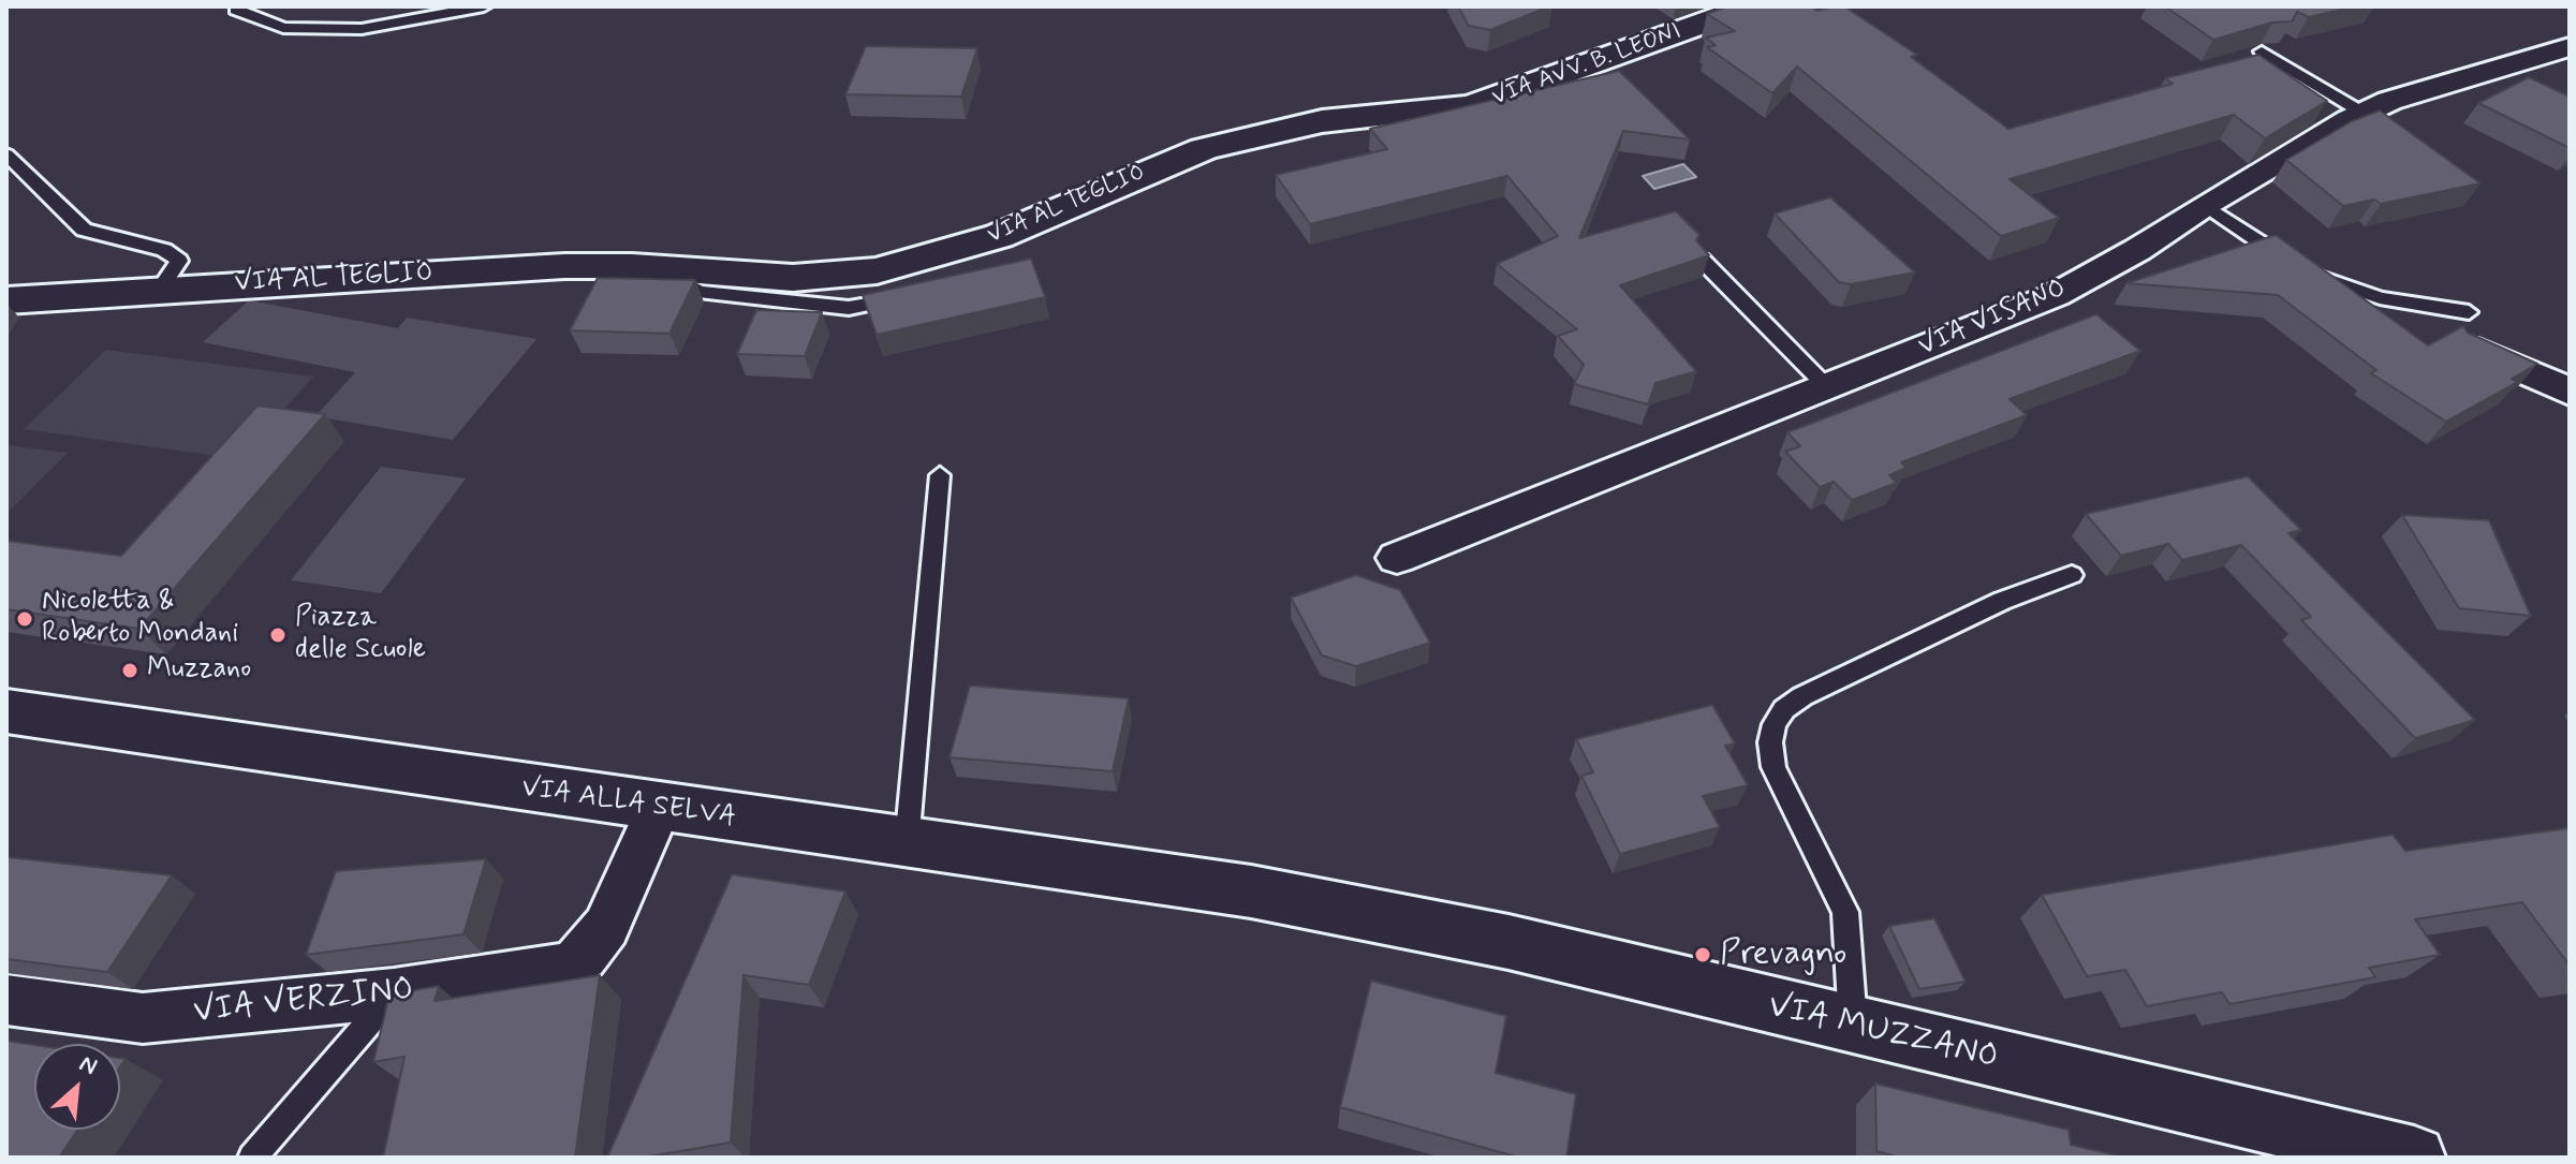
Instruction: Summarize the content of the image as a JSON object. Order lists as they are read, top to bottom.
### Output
{
  "streets": {
    "street": [
      "VIA AVV. B. LEONI",
      "VIA AL TEGLIO",
      "VIA VISANO",
      "VIA ALLA SELVA",
      "VIA VERZINO",
      "VIA MUZZANO"
    ]
  },
  "crossings": [
    ["VIA AVV. B. LEONI", "VIA AL TEGLIO"],
    ["VIA ALLA SELVA", "VIA VERZINO"],
    ["VIA ALLA SELVA", "VIA MUZZANO"]
  ],
  "places": [
    "Nicoletta & Roberto Mondani",
    "Piazza delle Scuole",
    "Muzzano",
    "Prevagno"
  ],
  "north": "top right"
}
